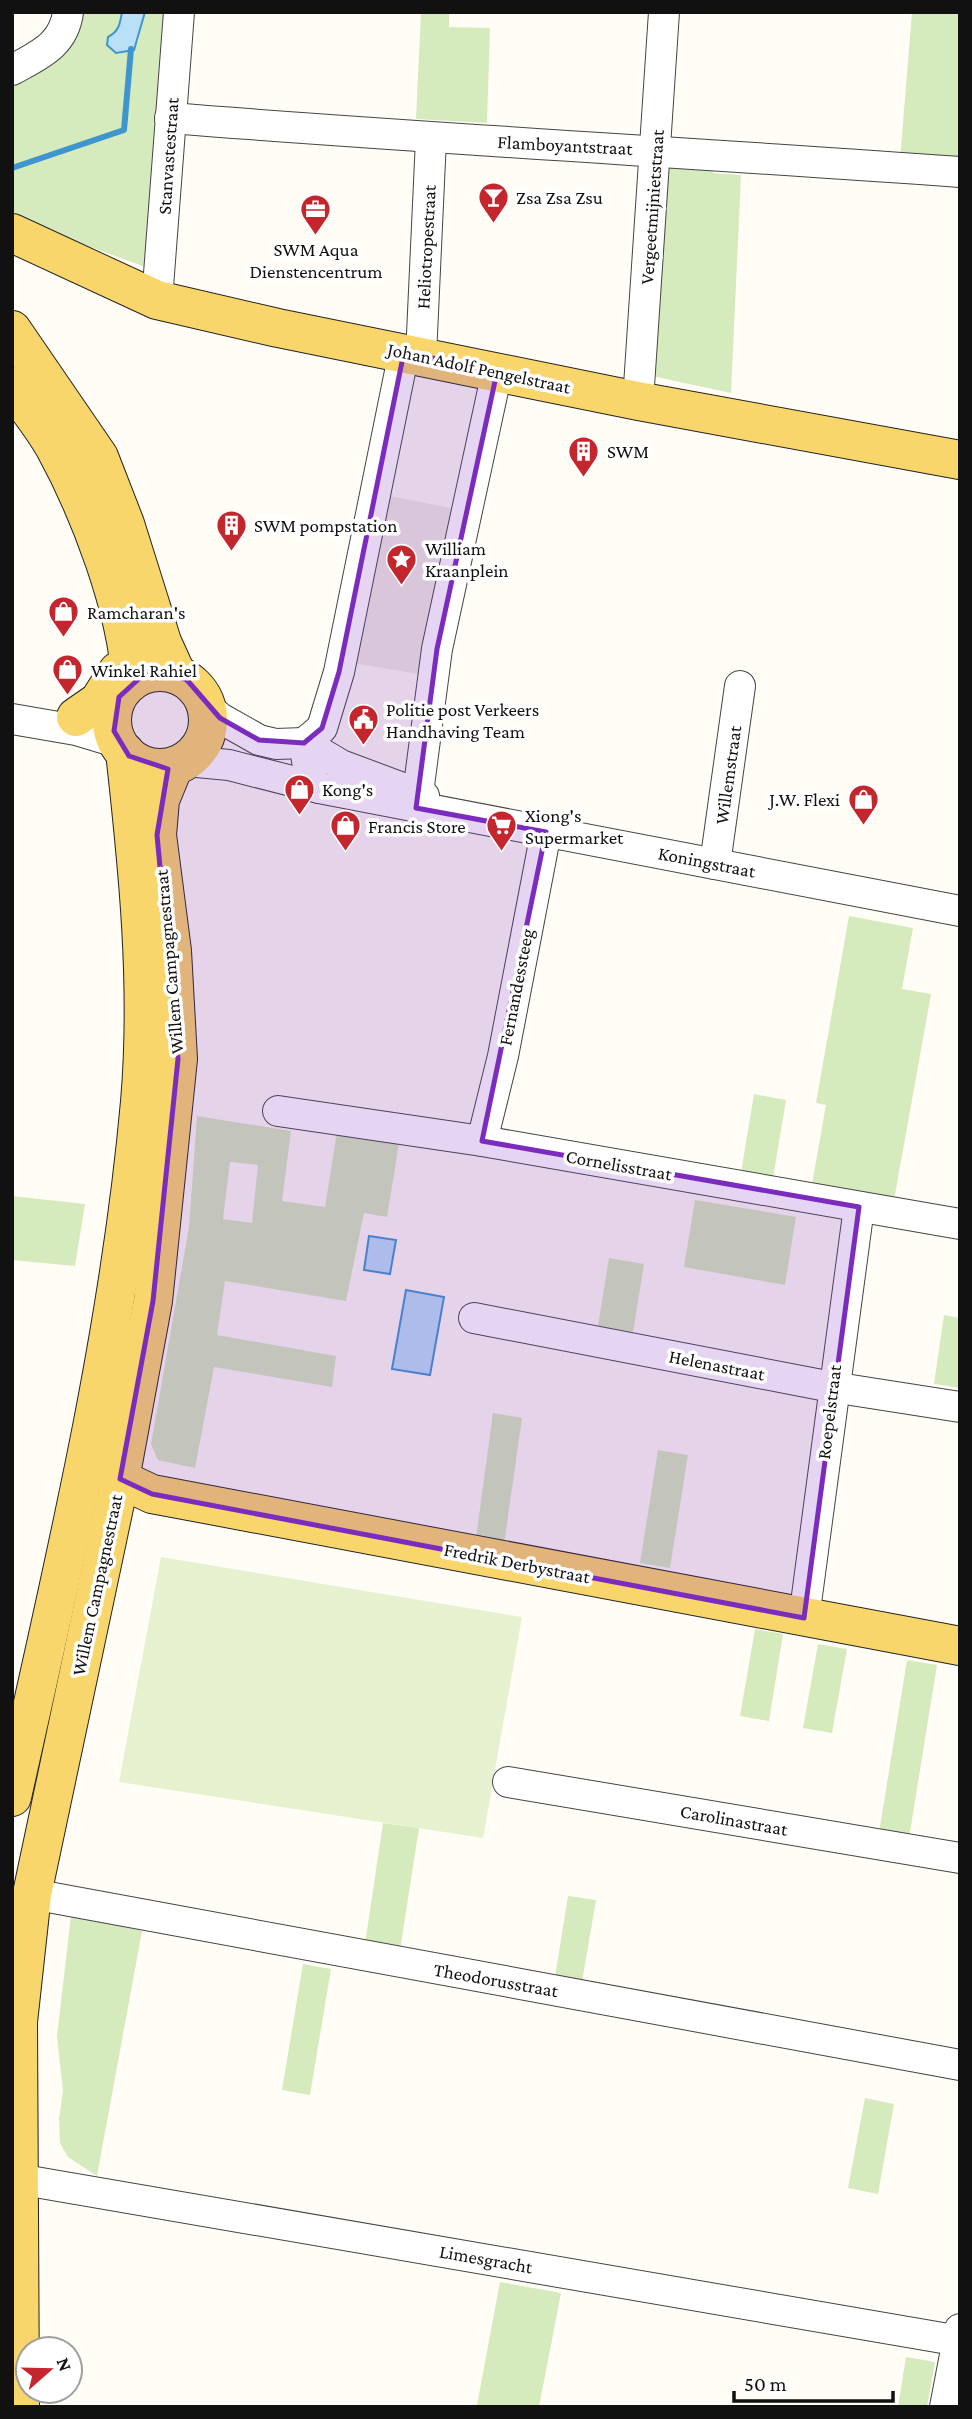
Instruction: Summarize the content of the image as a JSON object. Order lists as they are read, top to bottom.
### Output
{
  "streets": {
    "main road": ["Johan Adolf Pengelstraat", "Willem Campagnestraat", "Fredrik Derbystraat"],
    "street": [
      "Flamboyantstraat",
      "Stanvastestraat",
      "Vergeetmijnietstraat",
      "Heliotropestraat",
      "Willemstraat",
      "Koningstraat",
      "Fernandessteeg",
      "Cornelisstraat",
      "Helenastraat",
      "Roepelstraat",
      "Carolinastraat",
      "Theodorusstraat",
      "Limesgracht"
    ]
  },
  "crossings": [
    ["Flamboyantstraat", "Stanvastestraat"],
    ["Flamboyantstraat", "Vergeetmijnietstraat"],
    ["Flamboyantstraat", "Heliotropestraat"],
    ["Stanvastestraat", "Johan Adolf Pengelstraat"],
    ["Vergeetmijnietstraat", "Johan Adolf Pengelstraat"],
    ["Heliotropestraat", "Johan Adolf Pengelstraat"],
    ["Willemstraat", "Koningstraat"],
    ["Koningstraat", "Willem Campagnestraat"],
    ["Koningstraat", "Fernandessteeg"],
    ["Willem Campagnestraat", "Fredrik Derbystraat"],
    ["Willem Campagnestraat", "Theodorusstraat"],
    ["Willem Campagnestraat", "Limesgracht"],
    ["Fernandessteeg", "Cornelisstraat"],
    ["Cornelisstraat", "Roepelstraat"],
    ["Helenastraat", "Roepelstraat"],
    ["Roepelstraat", "Fredrik Derbystraat"]
  ],
  "places": {
    "bar": ["Zsa Zsa Zsu"],
    "office": ["SWM Aqua Dienstencentrum"],
    "building": ["SWM", "SWM pompstation"],
    "place": ["William Kraanplein"],
    "shop": [
      "Ramcharan's",
      "Winkel Rahiel",
      "Kong's",
      "J.W. Flexi",
      "Francis Store"
    ],
    "public building": ["Politie post Verkeers Handhaving Team"],
    "supermarket": ["Xiong's Supermarket"]
  },
  "scale_bar": "50 m",
  "north": "right"
}
